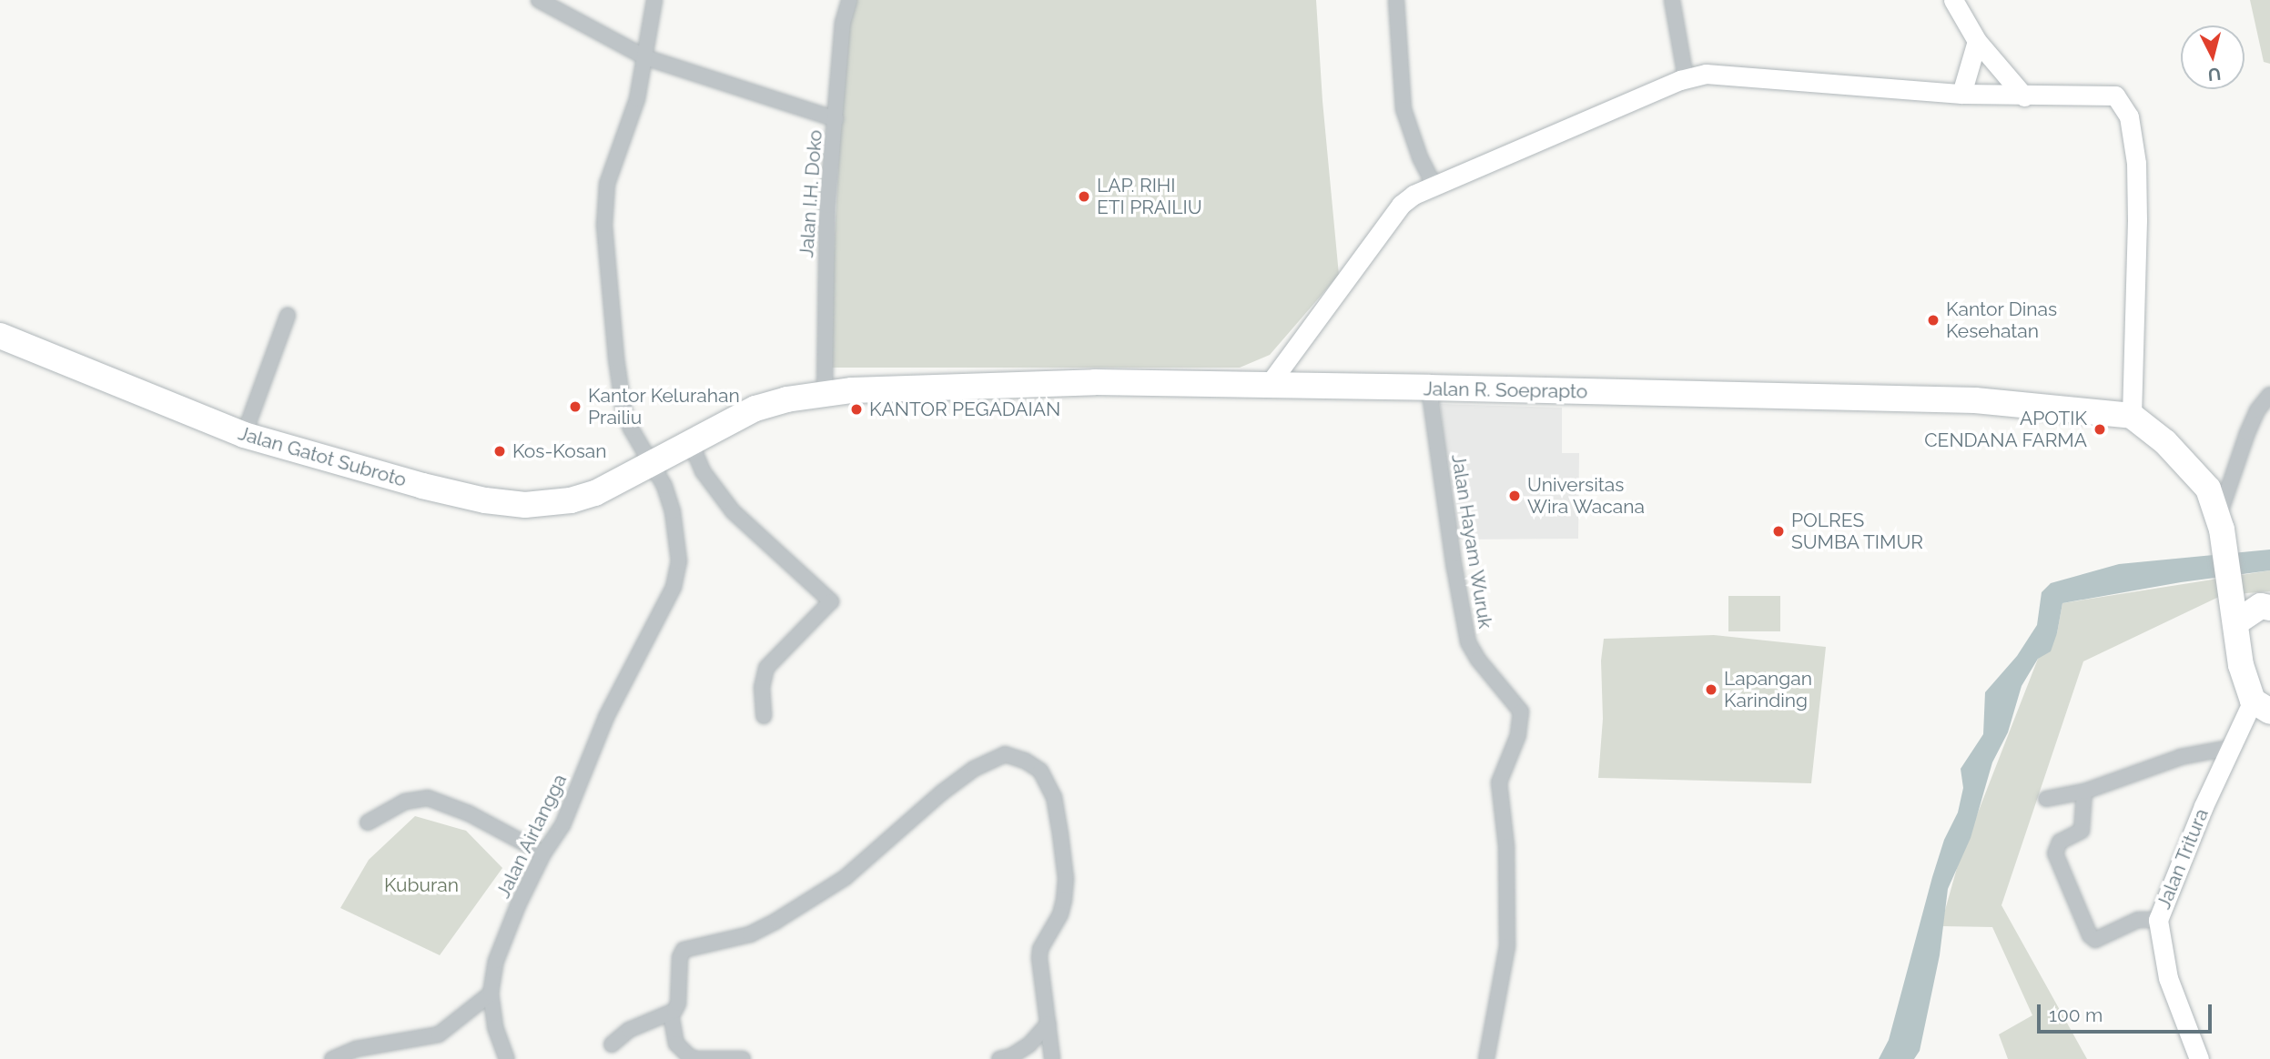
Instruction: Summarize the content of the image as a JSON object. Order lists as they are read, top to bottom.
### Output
{
  "streets": {
    "highway": ["Jalan R. Soeprapto", "Jalan Gatot Subroto"],
    "street": [
      "Jalan I.H. Doko",
      "Jalan Hayam Wuruk",
      "Jalan Airlangga",
      "Jalan Tritura"
    ]
  },
  "crossings": [
    ["Jalan I.H. Doko", "Jalan R. Soeprapto"],
    ["Jalan R. Soeprapto", "Jalan Gatot Subroto"],
    ["Jalan R. Soeprapto", "Jalan Hayam Wuruk"],
    ["Jalan R. Soeprapto", "Jalan Airlangga"],
    ["Jalan Gatot Subroto", "Jalan Airlangga"]
  ],
  "parks": ["Kuburan"],
  "places": [
    "LAP. RIHI ETI PRAILIU",
    "Kantor Dinas Kesehatan",
    "Kantor Kelurahan Prailiu",
    "KANTOR PEGADAIAN",
    "APOTIK CENDANA FARMA",
    "Kos-Kosan",
    "Universitas Wira Wacana",
    "POLRES SUMBA TIMUR",
    "Lapangan Karinding"
  ],
  "scale_bar": "100 m",
  "north": "bottom"
}
